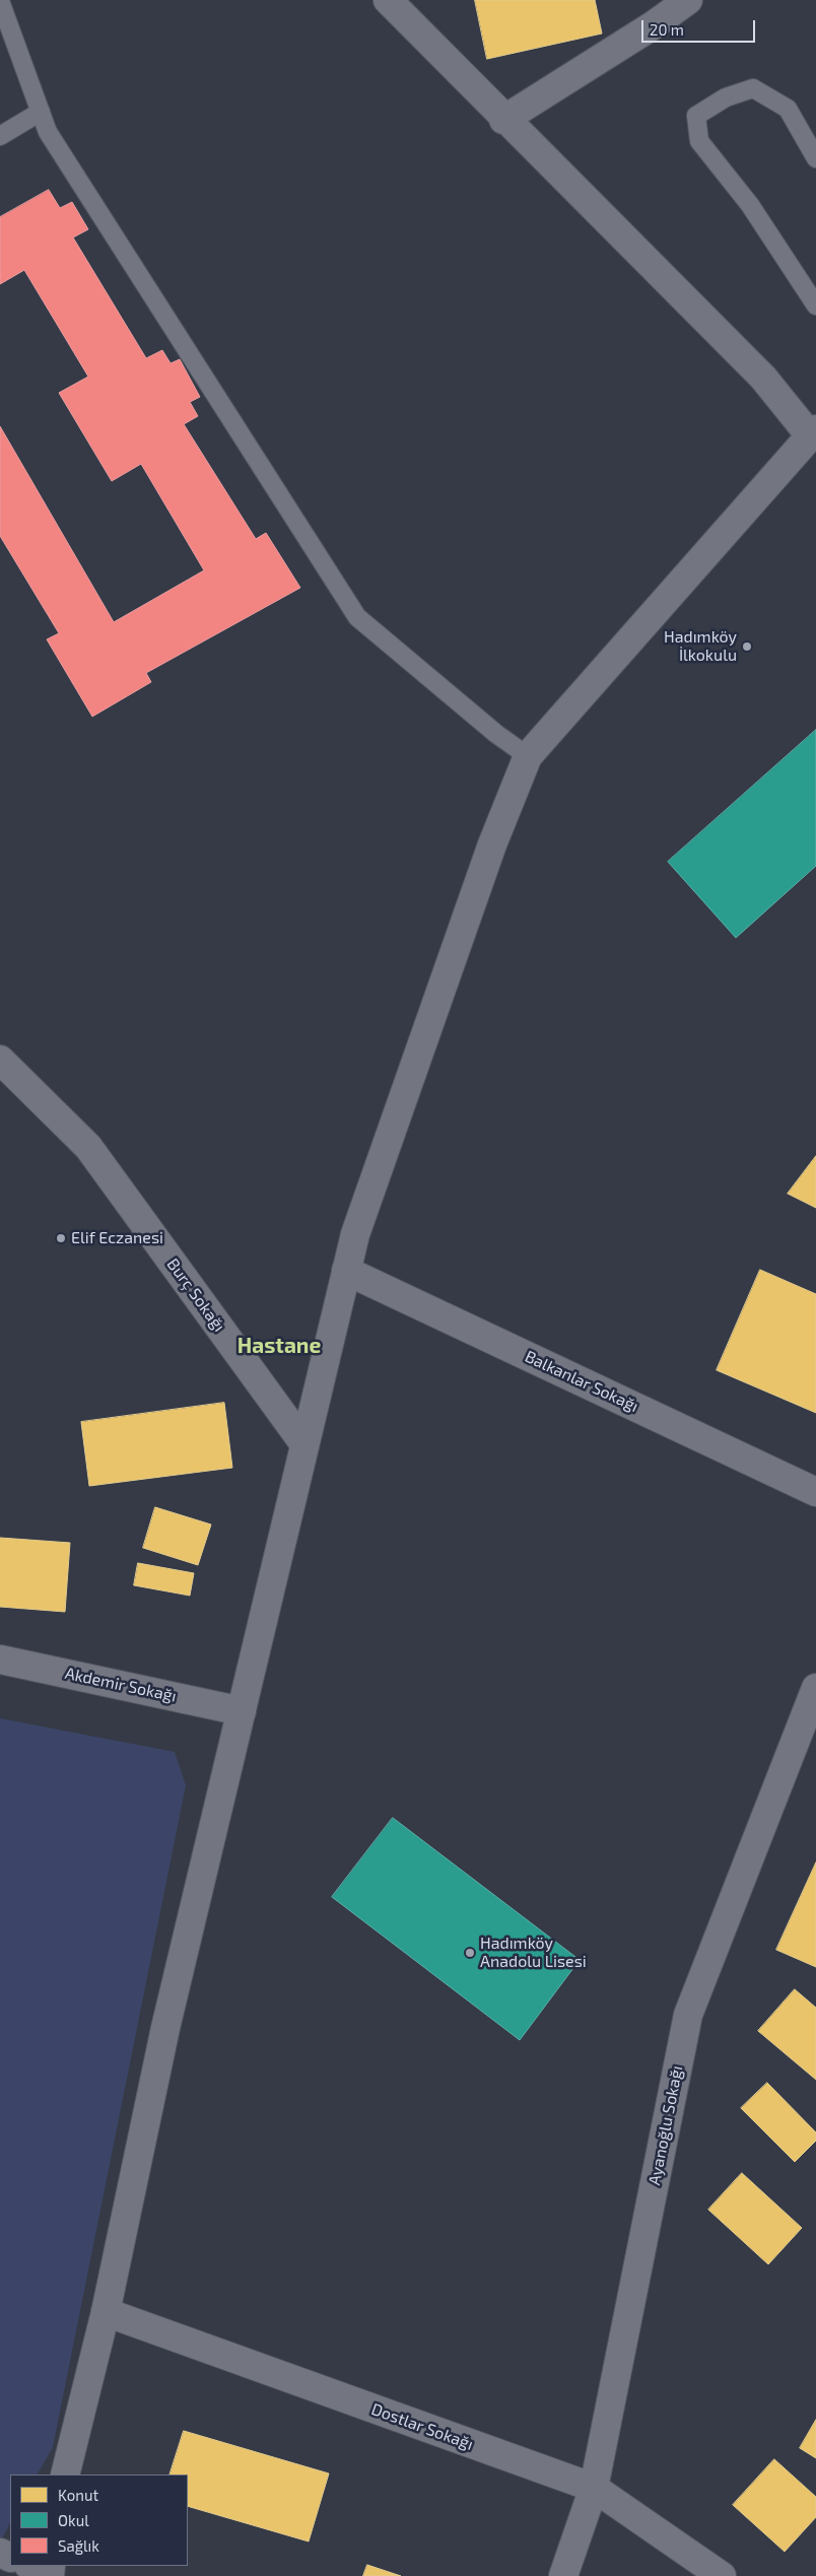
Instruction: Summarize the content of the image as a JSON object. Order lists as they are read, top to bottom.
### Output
{
  "streets": {
    "street": [
      "Burç Sokağı",
      "Balkanlar Sokağı",
      "Akdemir Sokağı",
      "Ayanoğlu Sokağı",
      "Dostlar Sokağı"
    ]
  },
  "crossings": [
    ["Ayanoğlu Sokağı", "Dostlar Sokağı"]
  ],
  "districts": ["Hastane"],
  "places": ["Hadımköy İlkokulu", "Elif Eczanesi", "Hadımköy Anadolu Lisesi"],
  "legend": ["Konut", "Okul", "Sağlık"],
  "scale_bar": "20 m"
}
